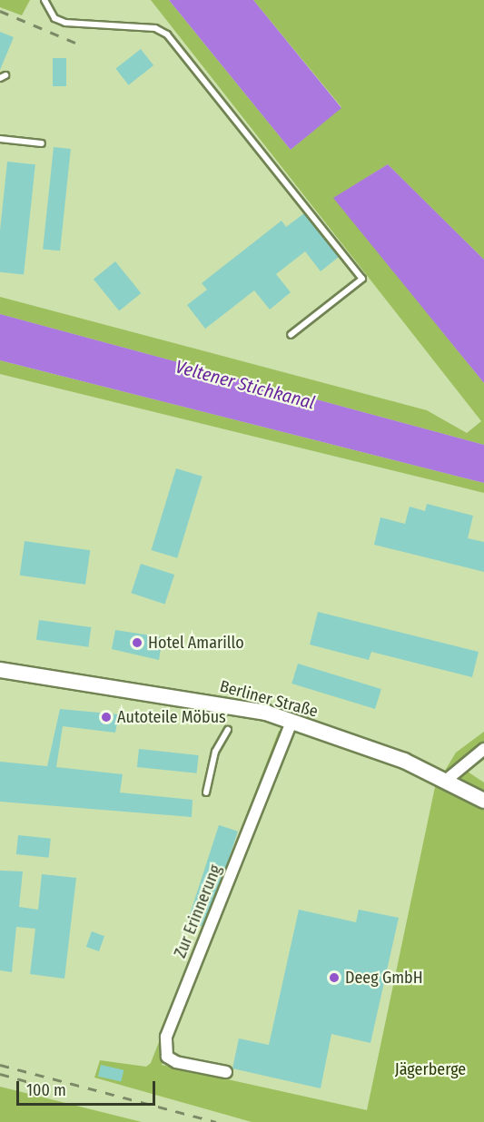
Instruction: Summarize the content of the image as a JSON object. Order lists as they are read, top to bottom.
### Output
{
  "streets": {
    "main road": ["Berliner Straße"],
    "street": ["Zur Erinnerung"]
  },
  "crossings": [
    ["Berliner Straße", "Zur Erinnerung"]
  ],
  "water": ["Veltener Stichkanal"],
  "parks": ["Jägerberge"],
  "places": ["Hotel Amarillo", "Autoteile Möbus", "Deeg GmbH"],
  "scale_bar": "100 m"
}
